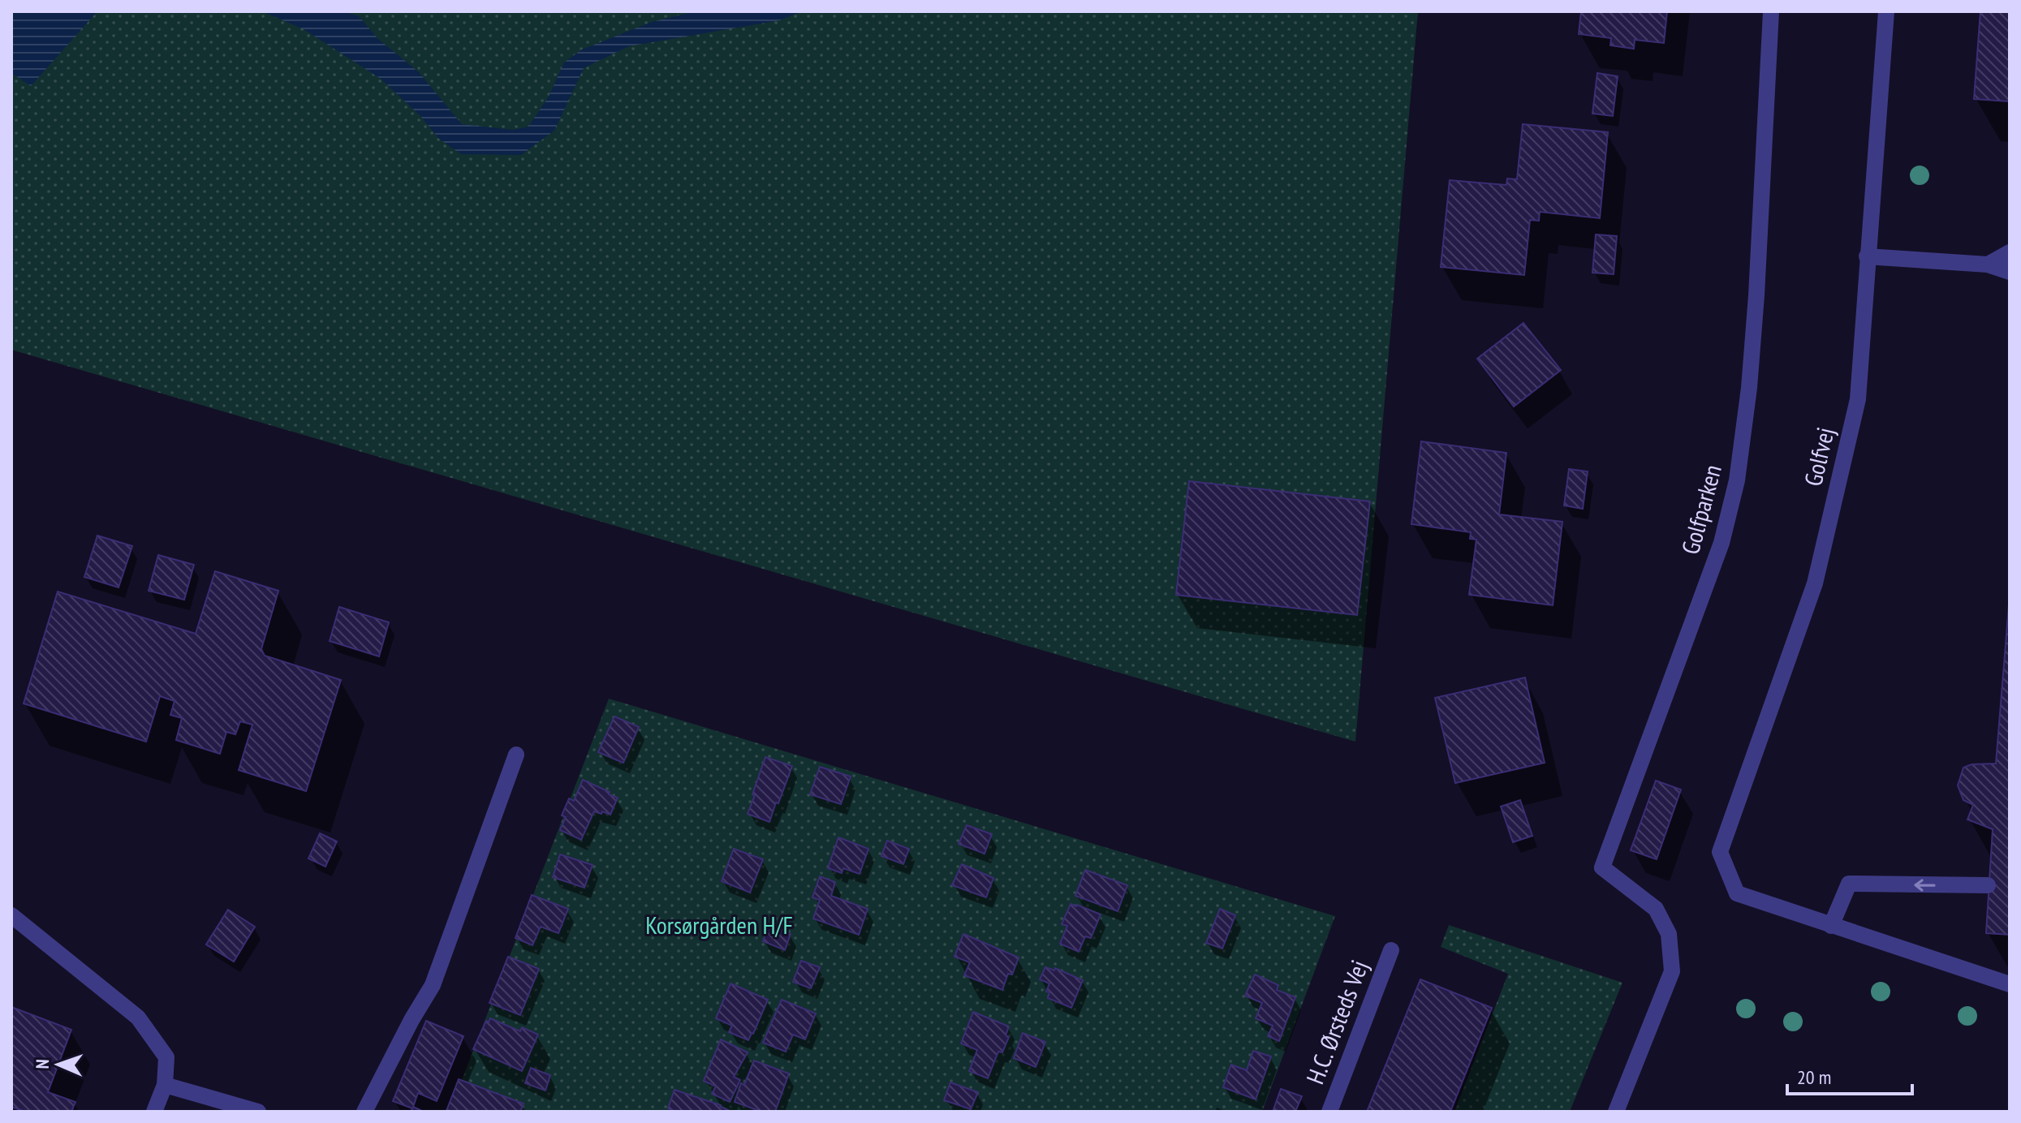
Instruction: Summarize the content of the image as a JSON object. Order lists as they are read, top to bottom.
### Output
{
  "streets": {
    "street": ["Golfvej", "Golfparken", "H.C. Ørsteds Vej"]
  },
  "parks": ["Korsørgården H/F"],
  "scale_bar": "20 m",
  "north": "left"
}
